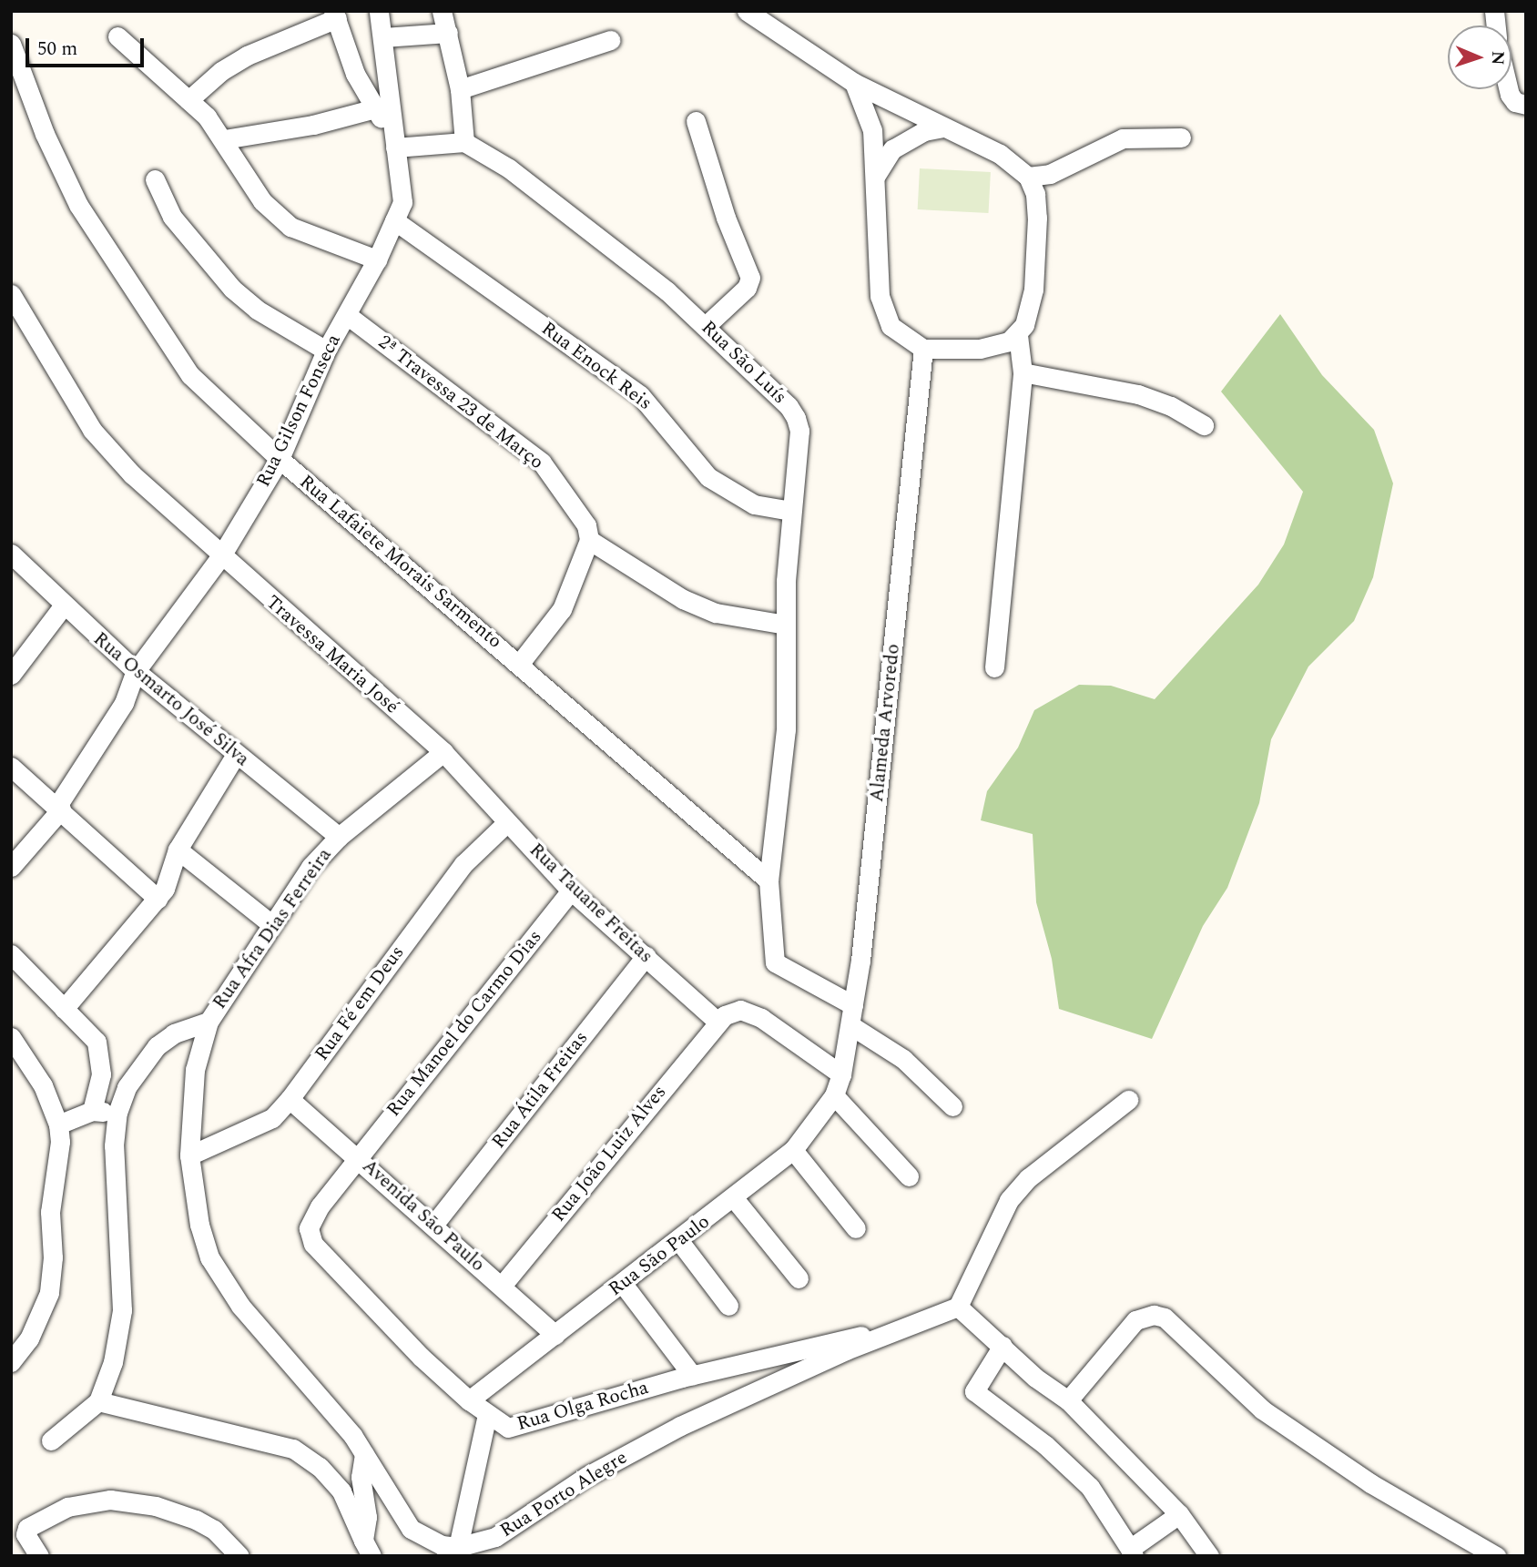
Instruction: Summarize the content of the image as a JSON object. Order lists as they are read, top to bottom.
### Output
{
  "streets": {
    "street": [
      "Rua São Luís",
      "Rua Enock Reis",
      "2ª Travessa 23 de Março",
      "Rua Gilson Fonseca",
      "Rua Lafaiete Morais Sarmento",
      "Travessa Maria José",
      "Rua Osmarto José Silva",
      "Alameda Arvoredo",
      "Rua Tauane Freitas",
      "Rua Afra Dias Ferreira",
      "Rua Fé em Deus",
      "Rua Manoel do Carmo Dias",
      "Rua Átila Freitas",
      "Rua João Luiz Alves",
      "Avenida São Paulo",
      "Rua São Paulo",
      "Rua Olga Rocha",
      "Rua Porto Alegre"
    ]
  },
  "crossings": [
    ["Rua São Luís", "Rua Enock Reis"],
    ["Rua São Luís", "Rua Lafaiete Morais Sarmento"],
    ["Rua Enock Reis", "Rua Gilson Fonseca"],
    ["2ª Travessa 23 de Março", "Rua Gilson Fonseca"],
    ["Rua Gilson Fonseca", "Rua Lafaiete Morais Sarmento"],
    ["Rua Gilson Fonseca", "Travessa Maria José"],
    ["Rua Gilson Fonseca", "Rua Osmarto José Silva"],
    ["Travessa Maria José", "Rua Tauane Freitas"],
    ["Travessa Maria José", "Rua Afra Dias Ferreira"],
    ["Rua Osmarto José Silva", "Rua Afra Dias Ferreira"],
    ["Alameda Arvoredo", "Rua São Paulo"],
    ["Rua Tauane Freitas", "Rua Afra Dias Ferreira"],
    ["Rua Tauane Freitas", "Rua Fé em Deus"],
    ["Rua Tauane Freitas", "Rua Manoel do Carmo Dias"],
    ["Rua Tauane Freitas", "Rua Átila Freitas"],
    ["Rua Tauane Freitas", "Rua João Luiz Alves"],
    ["Rua Fé em Deus", "Avenida São Paulo"],
    ["Rua Manoel do Carmo Dias", "Avenida São Paulo"],
    ["Rua Manoel do Carmo Dias", "Rua Olga Rocha"],
    ["Rua Átila Freitas", "Avenida São Paulo"],
    ["Rua João Luiz Alves", "Avenida São Paulo"],
    ["Avenida São Paulo", "Rua São Paulo"],
    ["Avenida São Paulo", "Rua Olga Rocha"],
    ["Rua São Paulo", "Rua Olga Rocha"],
    ["Rua Olga Rocha", "Rua Porto Alegre"]
  ],
  "scale_bar": "50 m",
  "north": "right"
}
